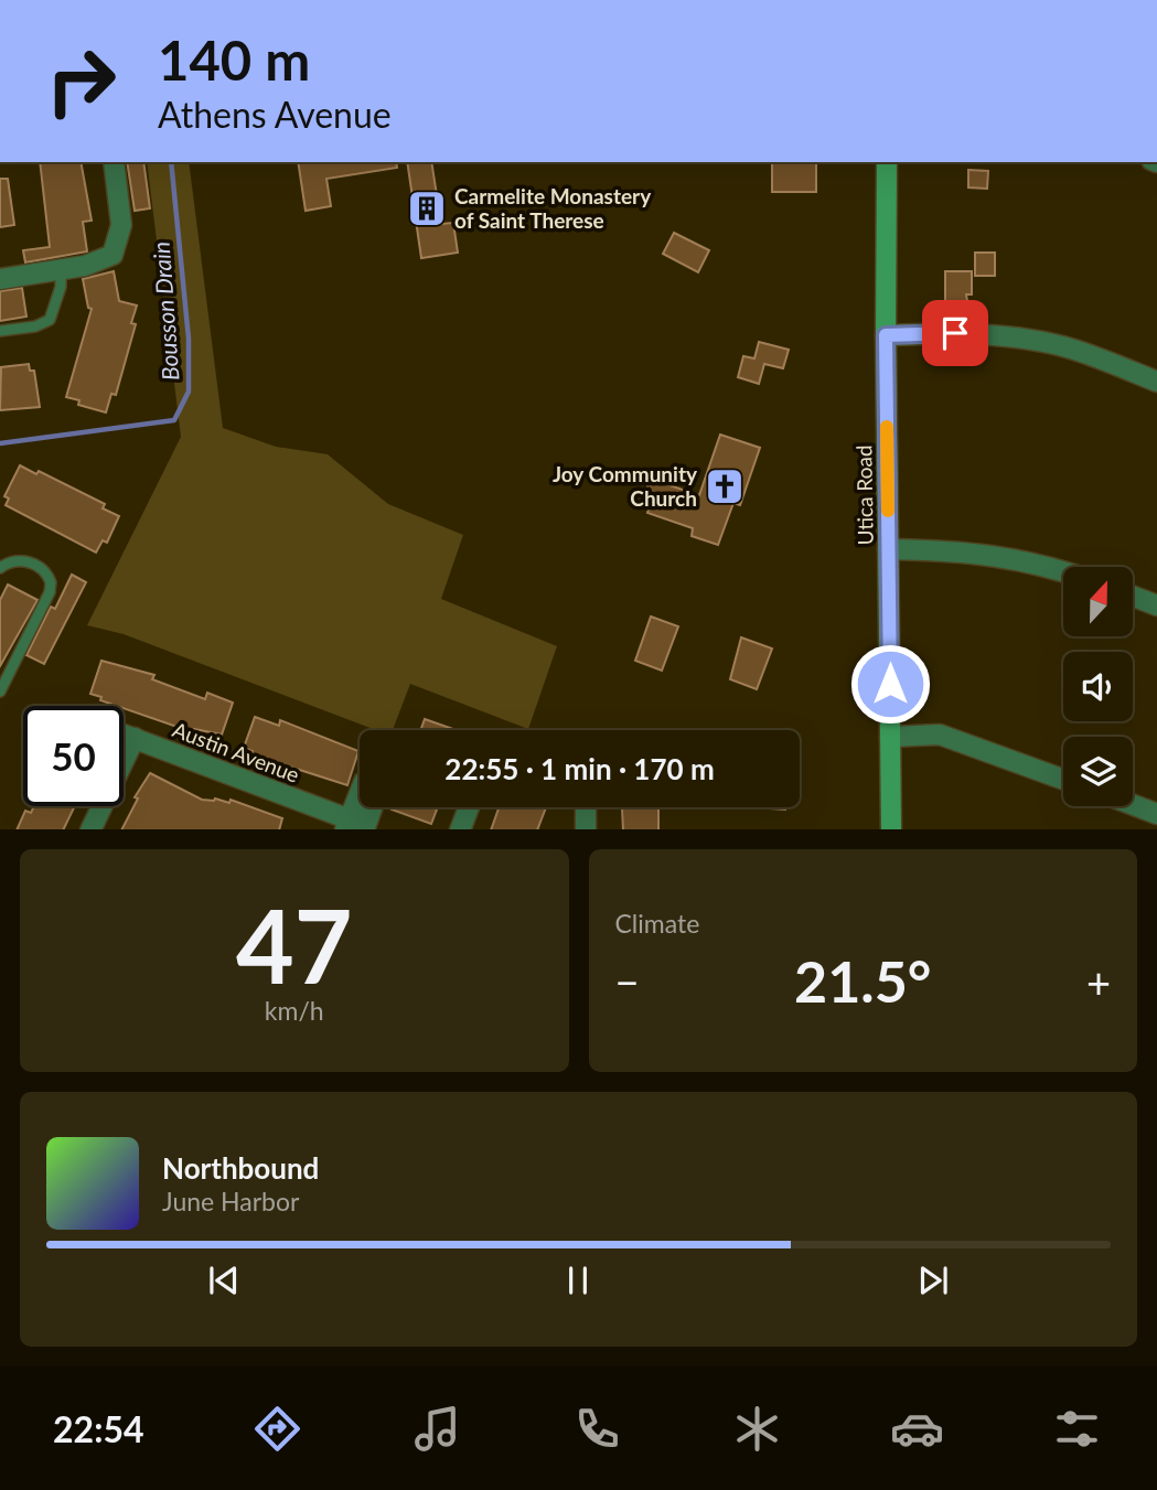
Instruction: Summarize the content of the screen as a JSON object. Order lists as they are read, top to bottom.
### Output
{
  "streets": {
    "main road": ["Utica Road"],
    "street": ["Austin Avenue"]
  },
  "water": ["Bousson Drain"],
  "places": {
    "building": ["Carmelite Monastery of Saint Therese"],
    "church": ["Joy Community Church"]
  },
  "north": "top",
  "page": {
    "turn": ["140 m", "Athens Avenue"],
    "limit": "50",
    "trip": "22:55 · 1 min · 170 m",
    "tile": [
      ["47", "km/h"],
      "Climate"
    ],
    "heat": ["−", "21.5°", "+"],
    "song": ["Northbound", "June Harbor"],
    "tabs": "22:54"
  }
}
